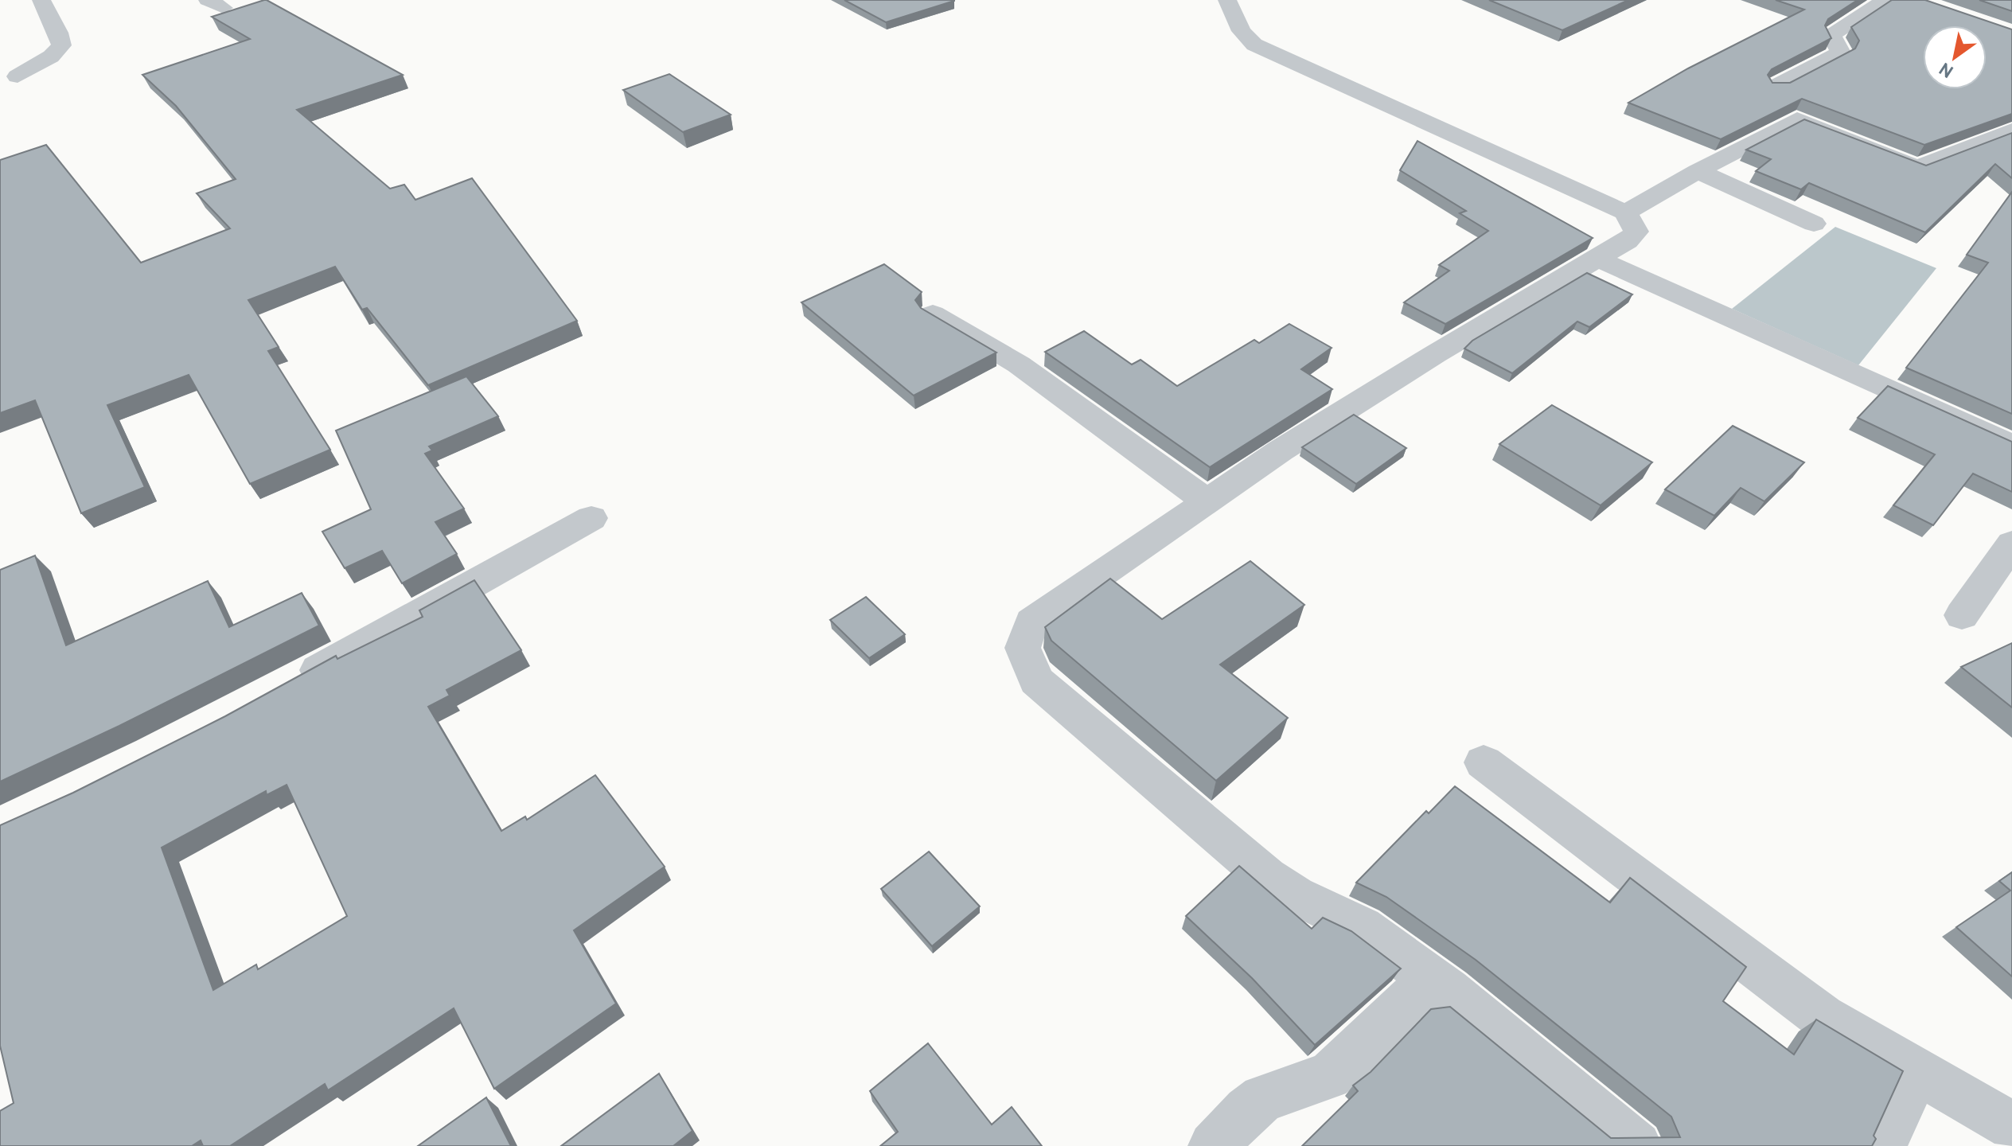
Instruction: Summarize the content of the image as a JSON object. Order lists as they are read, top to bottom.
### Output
{
  "north": "bottom left"
}
